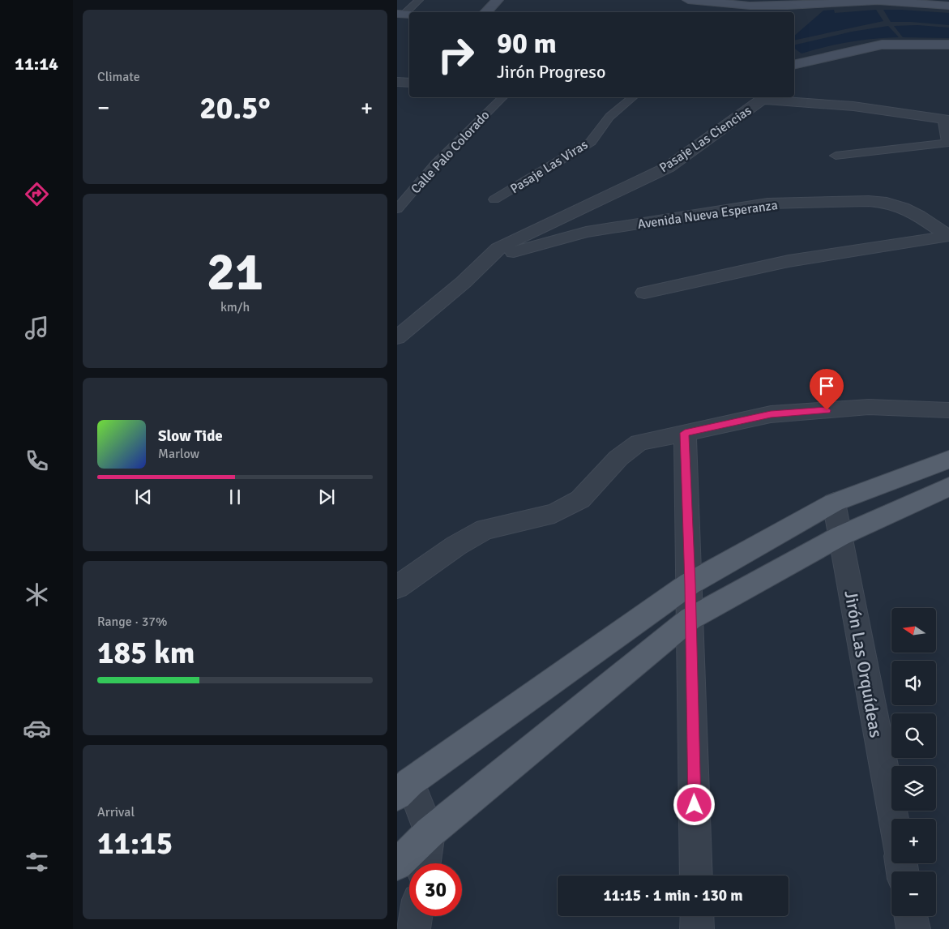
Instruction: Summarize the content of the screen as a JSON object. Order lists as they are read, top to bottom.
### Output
{
  "streets": {
    "street": ["Pasaje Las Ciencias", "Avenida Nueva Esperanza", "Jirón Las Orquídeas"],
    "lane": ["Calle Palo Colorado", "Pasaje Las Viras"]
  },
  "crossings": [
    ["Pasaje Las Ciencias", "Avenida Nueva Esperanza"]
  ],
  "north": "left",
  "page": {
    "tabs": "11:14",
    "tile": [
      "Climate",
      ["21", "km/h"],
      ["Range · 37%", "185 km"],
      ["Arrival", "11:15"]
    ],
    "turn": ["90 m", "Jirón Progreso"],
    "heat": ["−", "20.5°", "+"],
    "song": ["Slow Tide", "Marlow"],
    "map_buttons": ["+", "−"],
    "limit": "30",
    "trip": "11:15 · 1 min · 130 m"
  }
}
